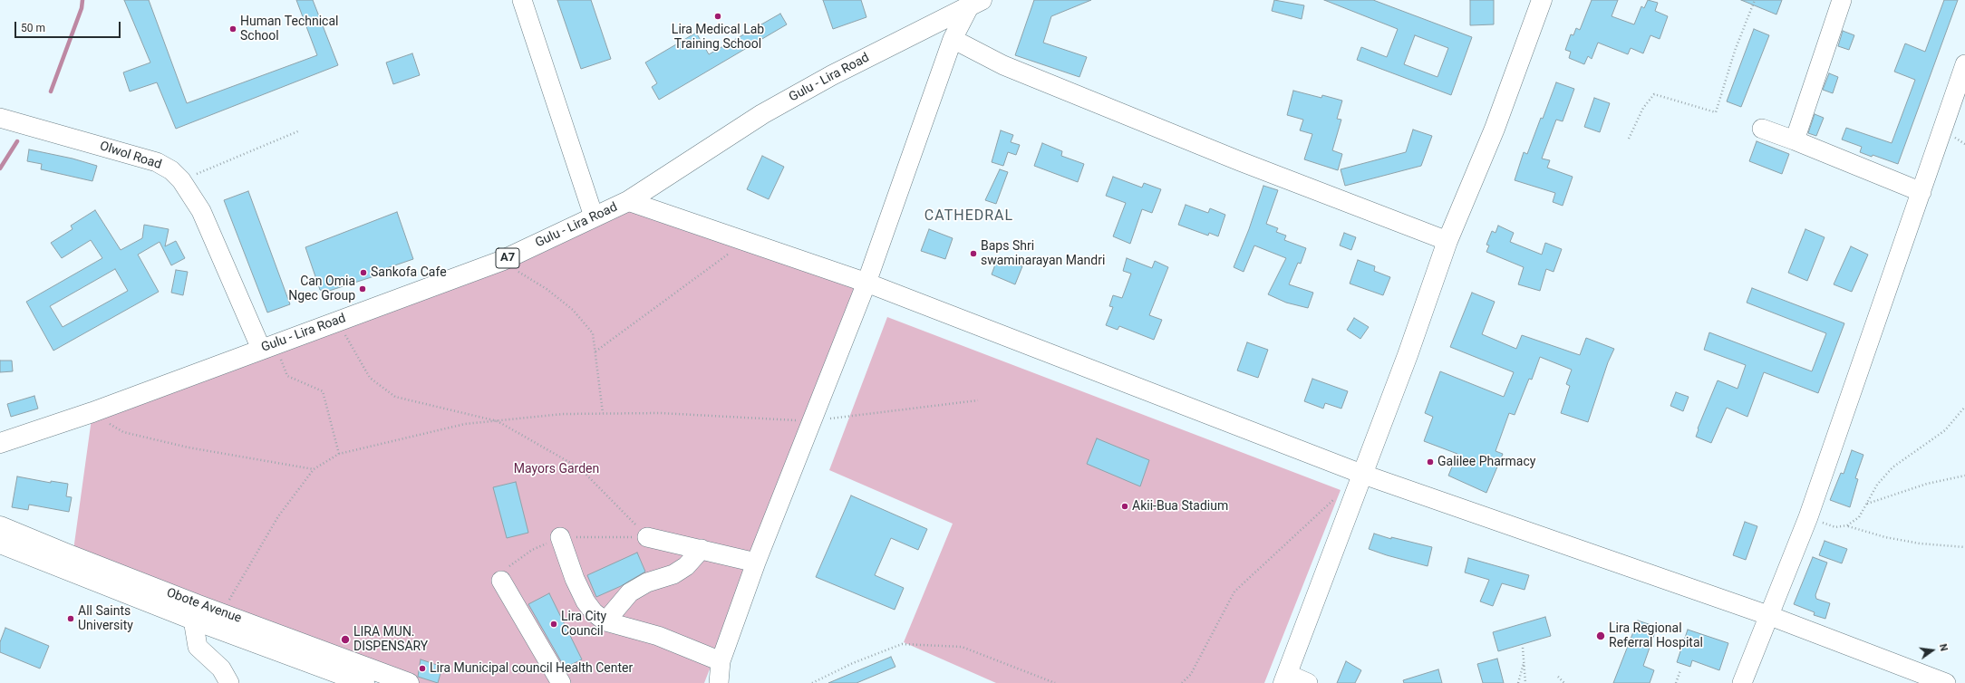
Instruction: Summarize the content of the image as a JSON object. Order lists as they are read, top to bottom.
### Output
{
  "streets": {
    "main road": ["Gulu - Lira Road", "A7", "Obote Avenue"],
    "street": ["Olwol Road"]
  },
  "crossings": [
    ["Gulu - Lira Road", "Olwol Road"]
  ],
  "districts": ["CATHEDRAL"],
  "parks": ["Mayors Garden"],
  "places": [
    "Lira Medical Lab Training School",
    "Human Technical School",
    "Baps Shri swaminarayan Mandri",
    "Sankofa Cafe",
    "Can Omia Ngec Group",
    "Galilee Pharmacy",
    "Akii-Bua Stadium",
    "All Saints University",
    "Lira City Council",
    "Lira Regional Referral Hospital",
    "LIRA MUN. DISPENSARY",
    "Lira Municipal council Health Center"
  ],
  "scale_bar": "50 m",
  "north": "right"
}
